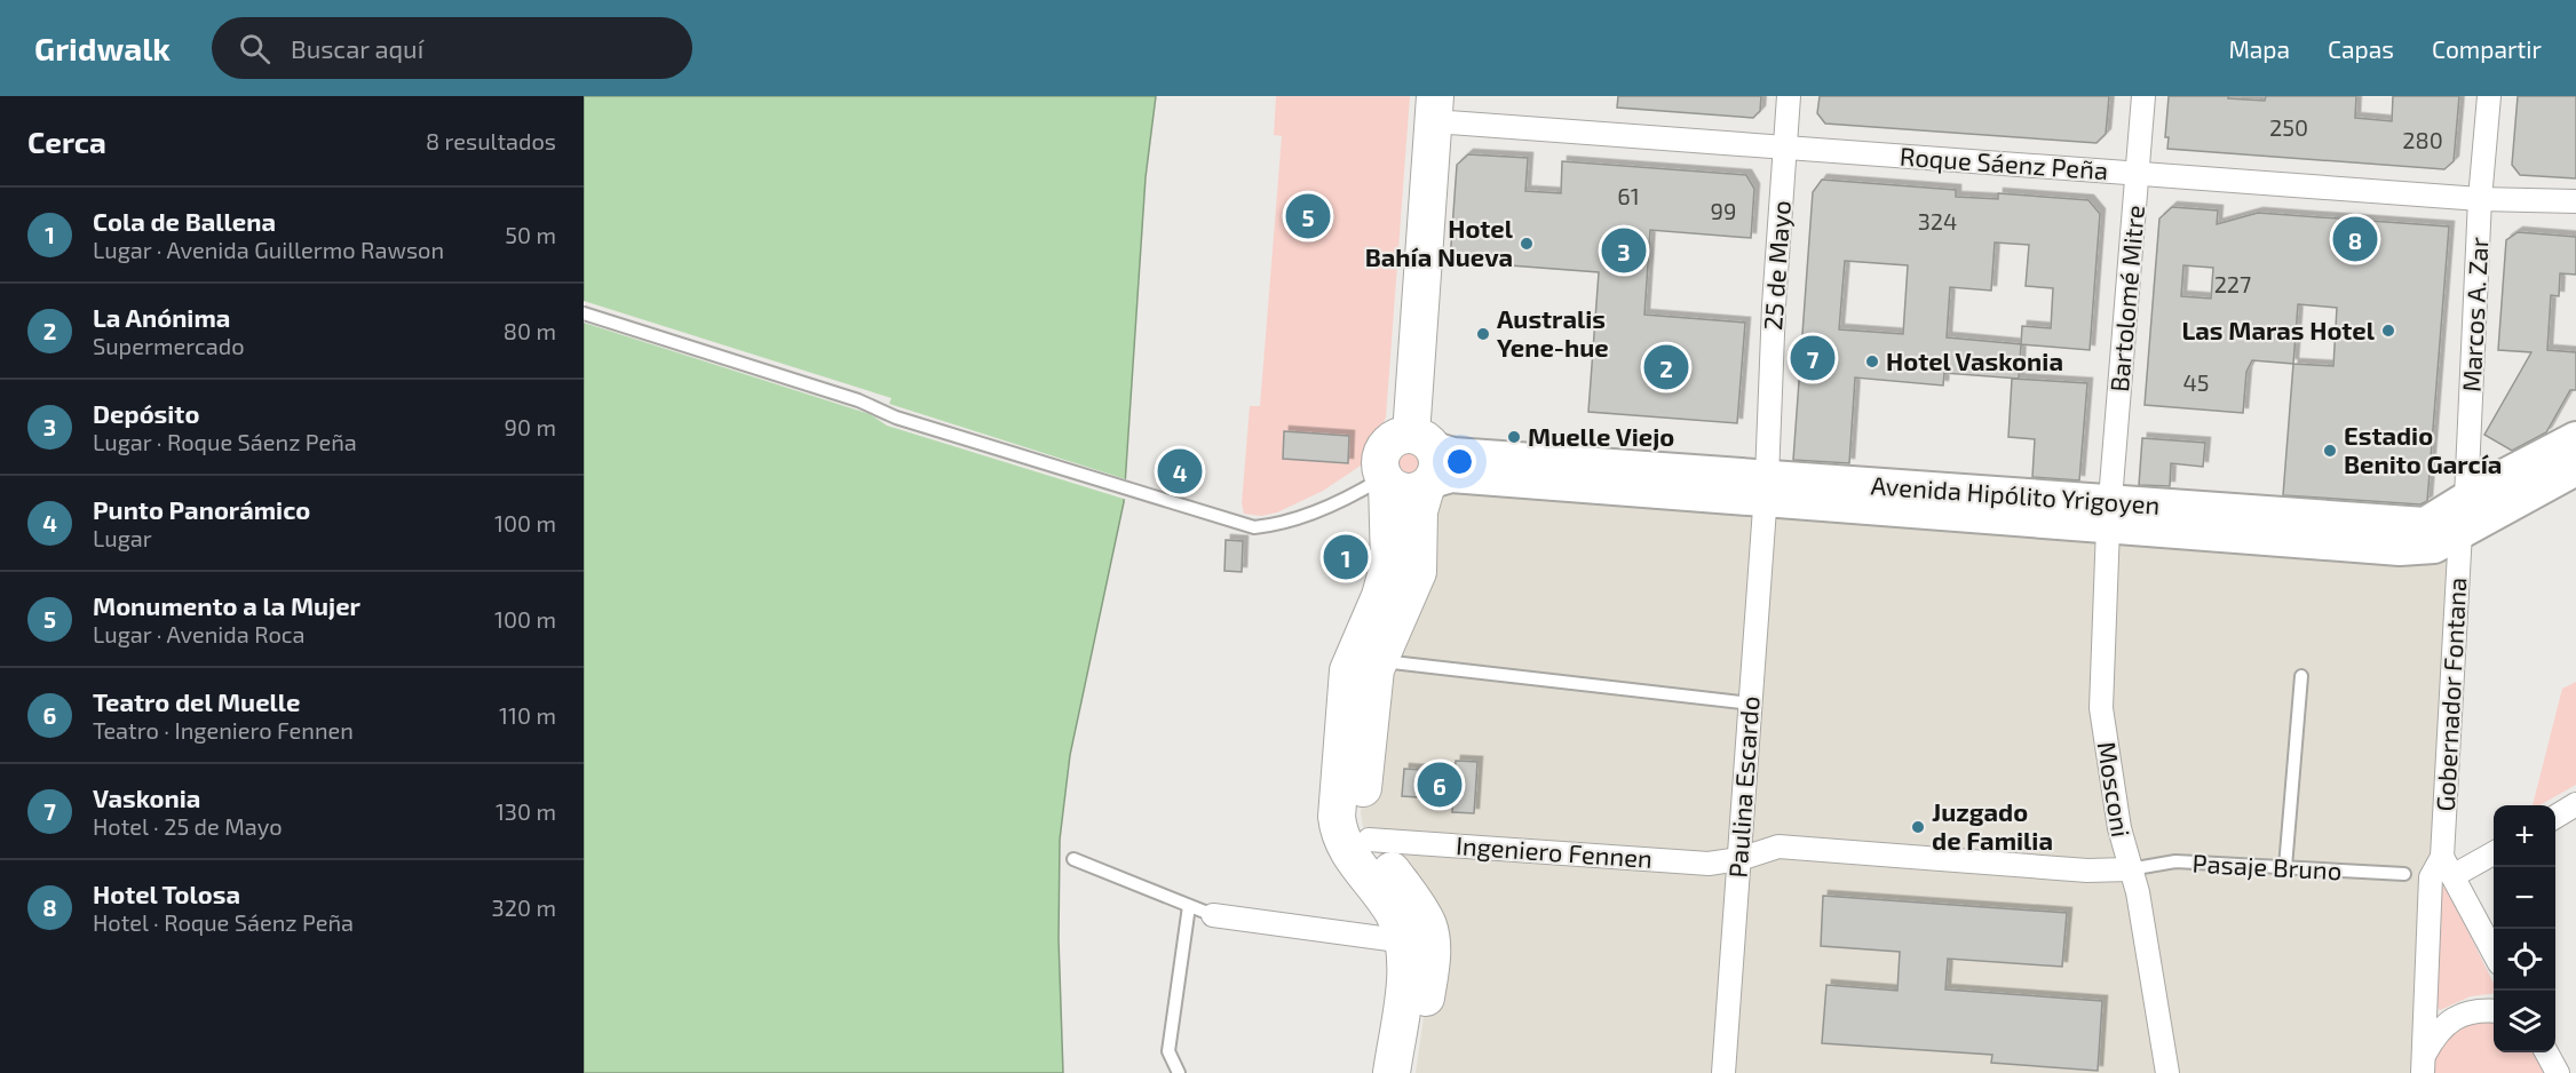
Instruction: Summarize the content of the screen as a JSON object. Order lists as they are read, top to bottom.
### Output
{
  "streets": {
    "main road": ["Avenida Hipólito Yrigoyen"],
    "street": [
      "Roque Sáenz Peña",
      "25 de Mayo",
      "Bartolomé Mitre",
      "Marcos A. Zar",
      "Gobernador Fontana",
      "Paulina Escardo",
      "Mosconi",
      "Ingeniero Fennen"
    ],
    "lane": ["Pasaje Bruno"]
  },
  "crossings": [
    ["Roque Sáenz Peña", "25 de Mayo"],
    ["Roque Sáenz Peña", "Bartolomé Mitre"],
    ["Roque Sáenz Peña", "Marcos A. Zar"],
    ["25 de Mayo", "Avenida Hipólito Yrigoyen"],
    ["25 de Mayo", "Paulina Escardo"],
    ["Bartolomé Mitre", "Avenida Hipólito Yrigoyen"],
    ["Bartolomé Mitre", "Mosconi"],
    ["Marcos A. Zar", "Avenida Hipólito Yrigoyen"],
    ["Marcos A. Zar", "Gobernador Fontana"],
    ["Avenida Hipólito Yrigoyen", "Gobernador Fontana"],
    ["Avenida Hipólito Yrigoyen", "Paulina Escardo"],
    ["Avenida Hipólito Yrigoyen", "Mosconi"],
    ["Paulina Escardo", "Ingeniero Fennen"],
    ["Mosconi", "Ingeniero Fennen"],
    ["Mosconi", "Pasaje Bruno"],
    ["Ingeniero Fennen", "Pasaje Bruno"]
  ],
  "places": [
    "Hotel Bahía Nueva",
    "Las Maras Hotel",
    "Australis Yene-hue",
    "Hotel Vaskonia",
    "Muelle Viejo",
    "Estadio Benito García",
    "Juzgado de Familia"
  ],
  "house_numbers": [
    "250",
    "280",
    "61",
    "99",
    "324",
    "227",
    "45"
  ],
  "page": {
    "header": "Gridwalk",
    "search": "Buscar aquí",
    "nav": ["Mapa", "Capas", "Compartir"],
    "heading": ["Cerca", "8 resultados"],
    "list": [
      {
        "mark": "1",
        "name": "Cola de Ballena",
        "note": "Lugar · Avenida Guillermo Rawson",
        "value": "50 m"
      },
      {
        "mark": "2",
        "name": "La Anónima",
        "note": "Supermercado",
        "value": "80 m"
      },
      {
        "mark": "3",
        "name": "Depósito",
        "note": "Lugar · Roque Sáenz Peña",
        "value": "90 m"
      },
      {
        "mark": "4",
        "name": "Punto Panorámico",
        "note": "Lugar",
        "value": "100 m"
      },
      {
        "mark": "5",
        "name": "Monumento a la Mujer",
        "note": "Lugar · Avenida Roca",
        "value": "100 m"
      },
      {
        "mark": "6",
        "name": "Teatro del Muelle",
        "note": "Teatro · Ingeniero Fennen",
        "value": "110 m"
      },
      {
        "mark": "7",
        "name": "Vaskonia",
        "note": "Hotel · 25 de Mayo",
        "value": "130 m"
      },
      {
        "mark": "8",
        "name": "Hotel Tolosa",
        "note": "Hotel · Roque Sáenz Peña",
        "value": "320 m"
      }
    ],
    "pins": [
      "5",
      "8",
      "3",
      "7",
      "2",
      "4",
      "1",
      "6"
    ],
    "map_buttons": ["+", "−"]
  }
}
